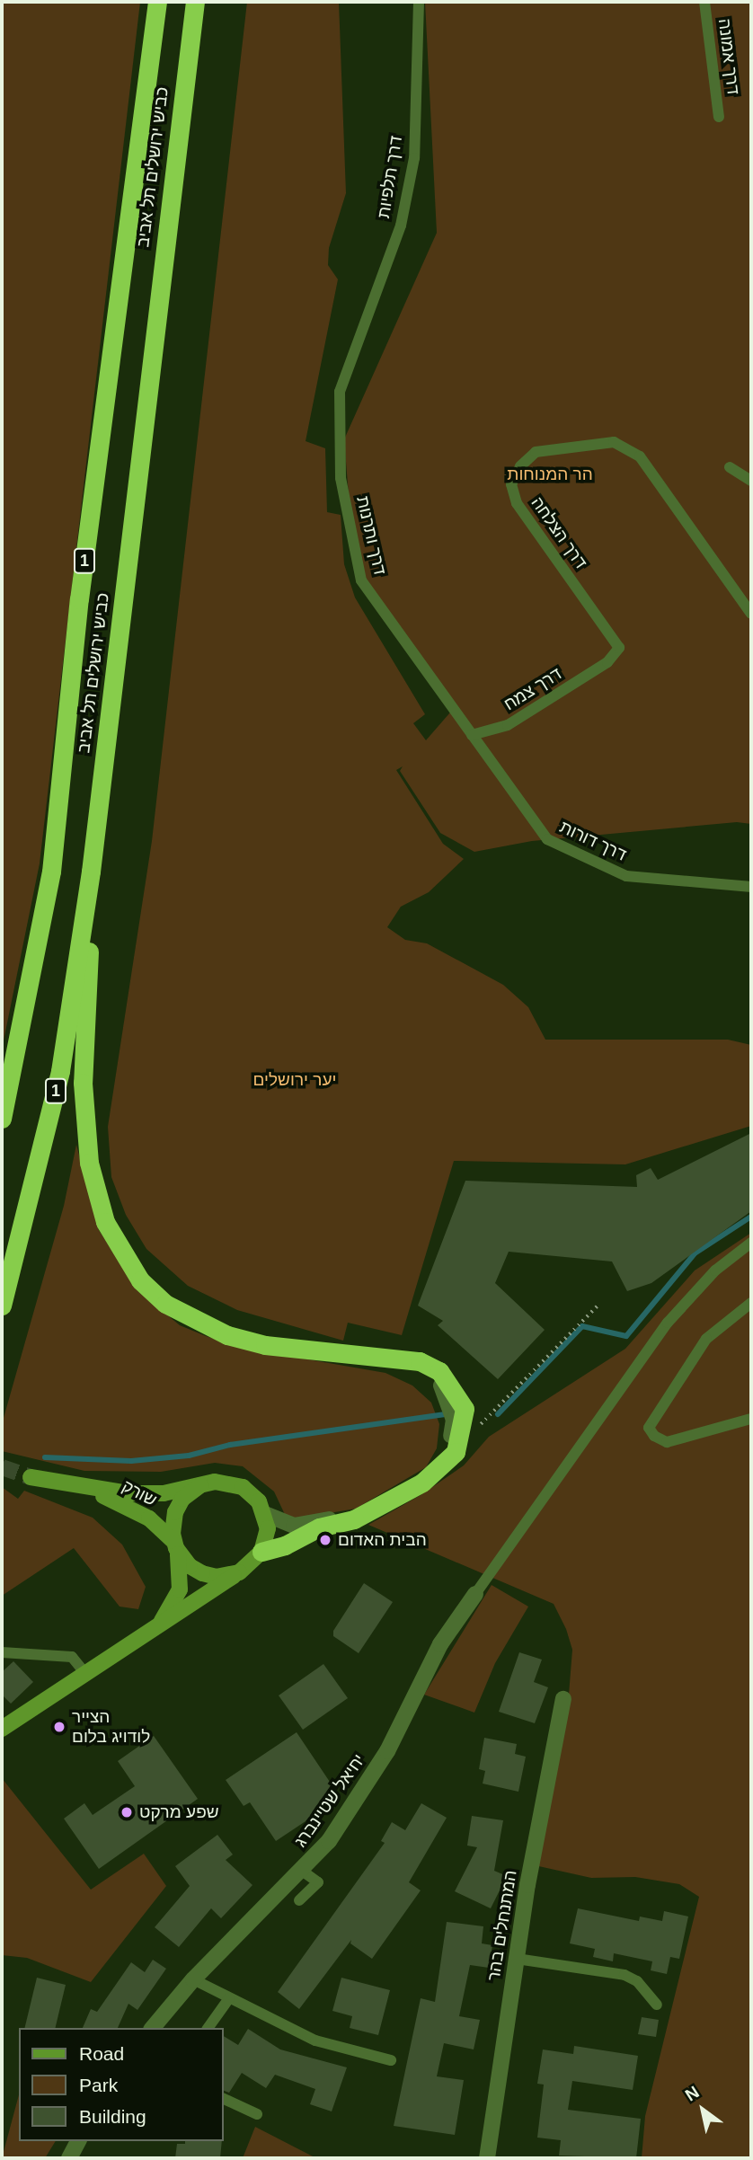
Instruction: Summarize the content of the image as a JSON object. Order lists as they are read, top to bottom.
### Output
{
  "streets": {
    "highway": ["כביש ירושלים תל אביב", "1"],
    "main road": ["שורק"],
    "street": ["יחיאל שטיינברג", "המתנחלים בהר"],
    "lane": [
      "דרך אמונה",
      "דרך תלפיות",
      "דרך הצלחה",
      "דרך ותרנות",
      "דרך צמח",
      "דרך דורות"
    ]
  },
  "crossings": [
    ["דרך תלפיות", "דרך ותרנות"],
    ["דרך הצלחה", "דרך צמח"],
    ["דרך ותרנות", "דרך צמח"],
    ["דרך ותרנות", "דרך דורות"],
    ["דרך צמח", "דרך דורות"]
  ],
  "parks": ["הר המנוחות", "יער ירושלים"],
  "places": ["הבית האדום", "הצייר לודויג בלום", "שפע מרקט"],
  "legend": ["Road", "Park", "Building"],
  "north": "top left"
}
